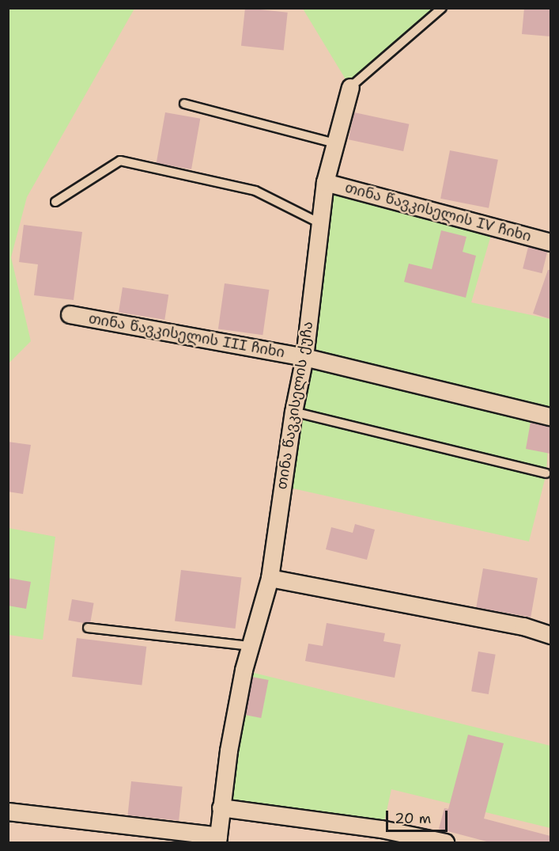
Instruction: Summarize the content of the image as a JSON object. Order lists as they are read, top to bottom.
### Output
{
  "streets": {
    "street": ["თინა წავკისელის IV ჩიხი", "თინა წავკისელის III ჩიხი", "თინა წავკისელის ქუჩა"]
  },
  "crossings": [
    ["თინა წავკისელის IV ჩიხი", "თინა წავკისელის ქუჩა"],
    ["თინა წავკისელის III ჩიხი", "თინა წავკისელის ქუჩა"]
  ],
  "scale_bar": "20 m"
}
